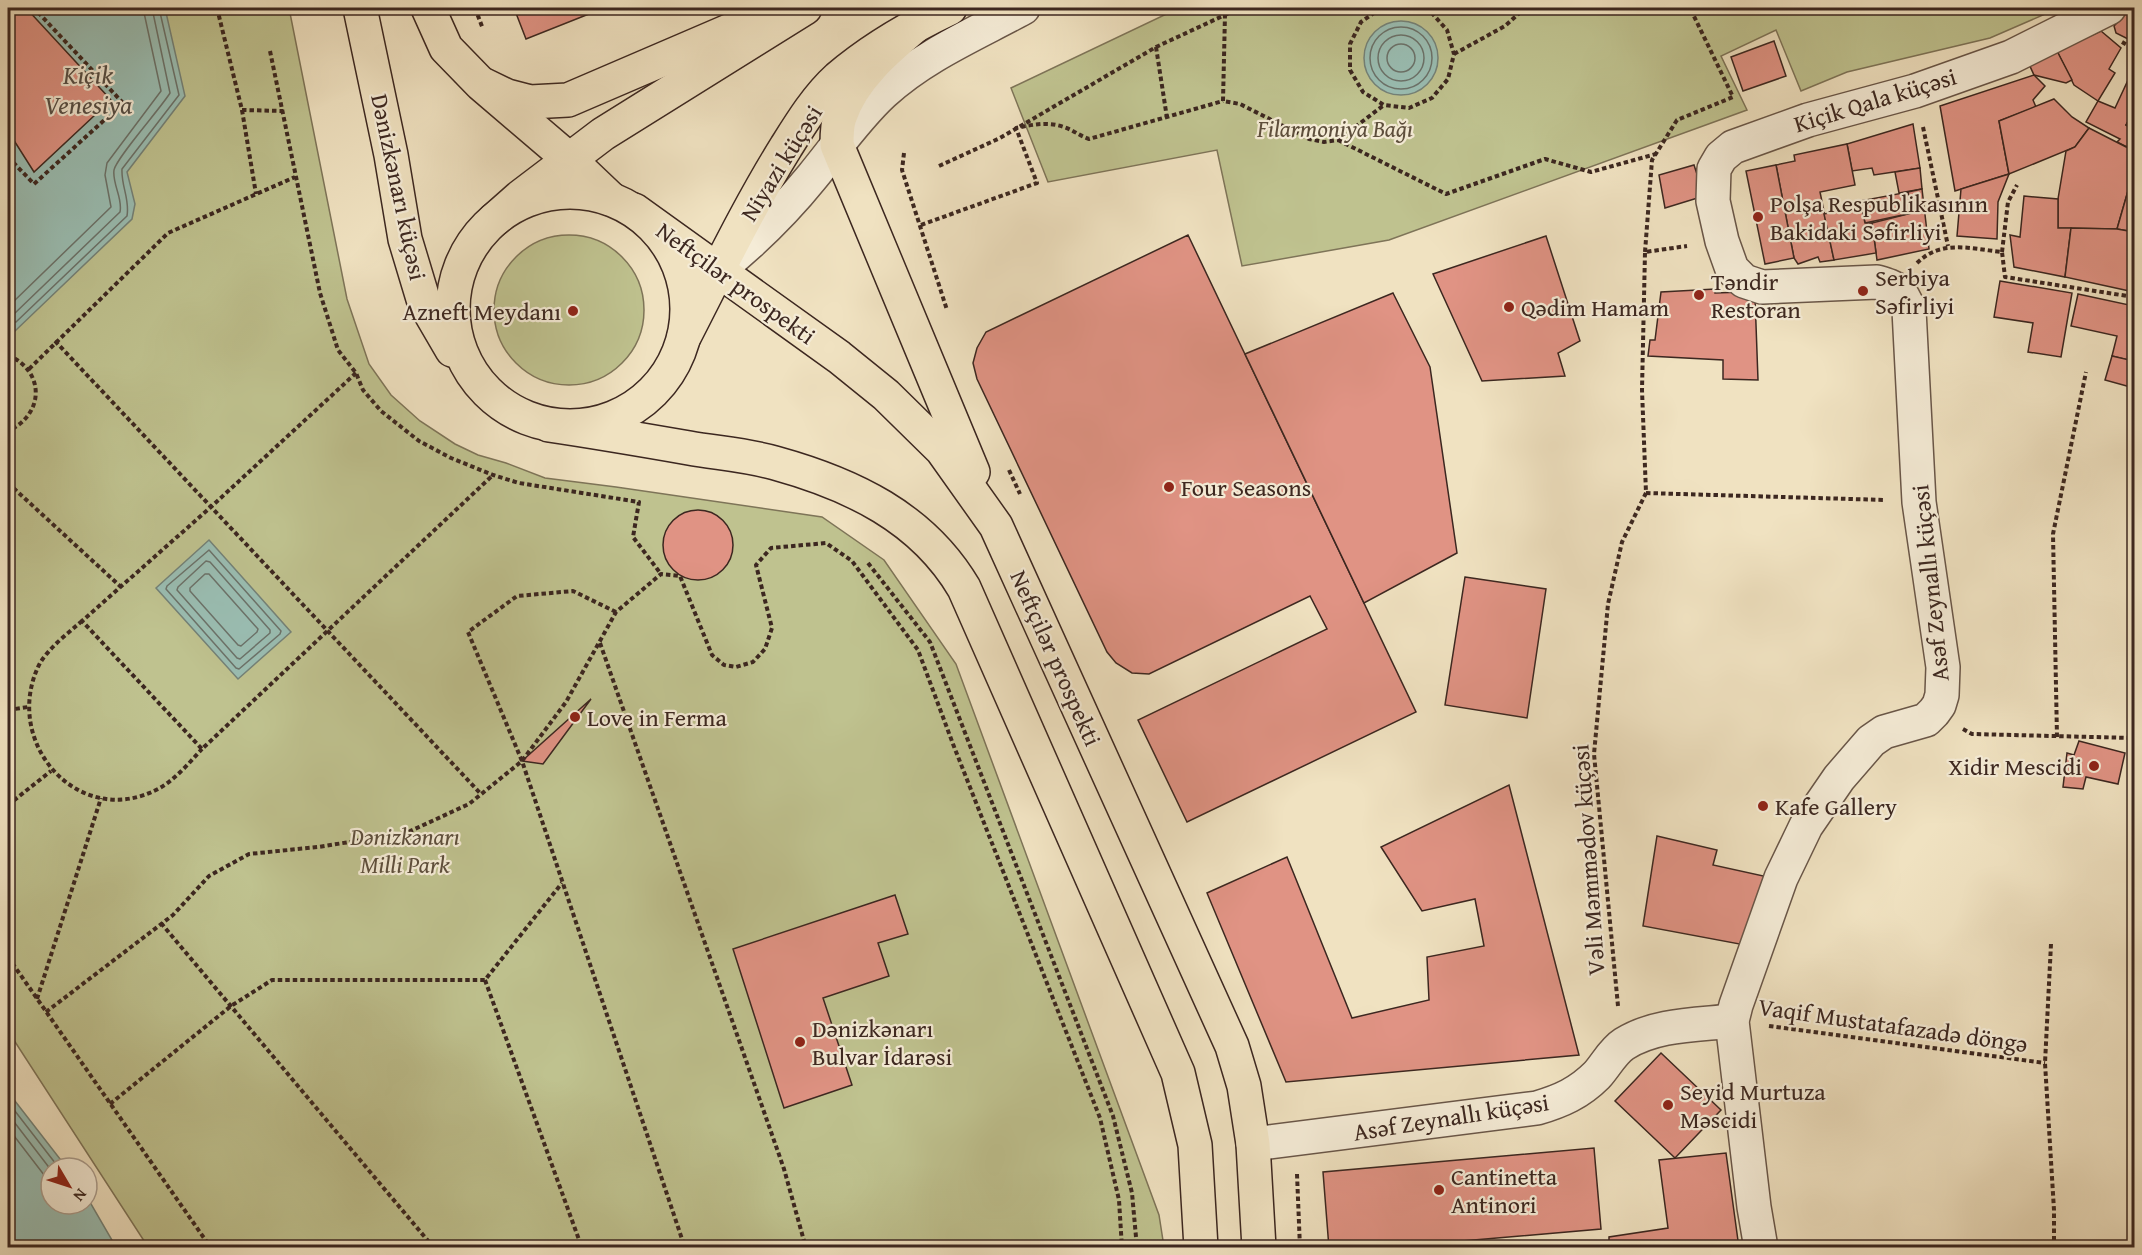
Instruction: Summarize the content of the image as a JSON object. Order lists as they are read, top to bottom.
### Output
{
  "streets": {
    "main road": ["Niyazi küçəsi", "Dənizkənarı küçəsi", "Neftçilər prospekti"],
    "street": ["Kiçik Qala küçəsi", "Asəf Zeynallı küçəsi"],
    "path": ["Vəli Məmmədov küçəsi", "Vaqif Mustatafazadə döngə"]
  },
  "crossings": [
    ["Niyazi küçəsi", "Neftçilər prospekti"],
    ["Neftçilər prospekti", "Asəf Zeynallı küçəsi"],
    ["Asəf Zeynallı küçəsi", "Vəli Məmmədov küçəsi"],
    ["Asəf Zeynallı küçəsi", "Vaqif Mustatafazadə döngə"]
  ],
  "water": ["Kiçik Venesiya"],
  "parks": ["Filarmoniya Bağı", "Dənizkənarı Milli Park"],
  "places": [
    "Polşa Respublikasının Bakidaki Səfirliyi",
    "Serbiya Səfirliyi",
    "Təndir Restoran",
    "Qədim Hamam",
    "Azneft Meydanı",
    "Four Seasons",
    "Love in Ferma",
    "Xidir Mescidi",
    "Kafe Gallery",
    "Dənizkənarı Bulvar İdarəsi",
    "Seyid Murtuza Məscidi",
    "Cantinetta Antinori"
  ],
  "north": "bottom right"
}
